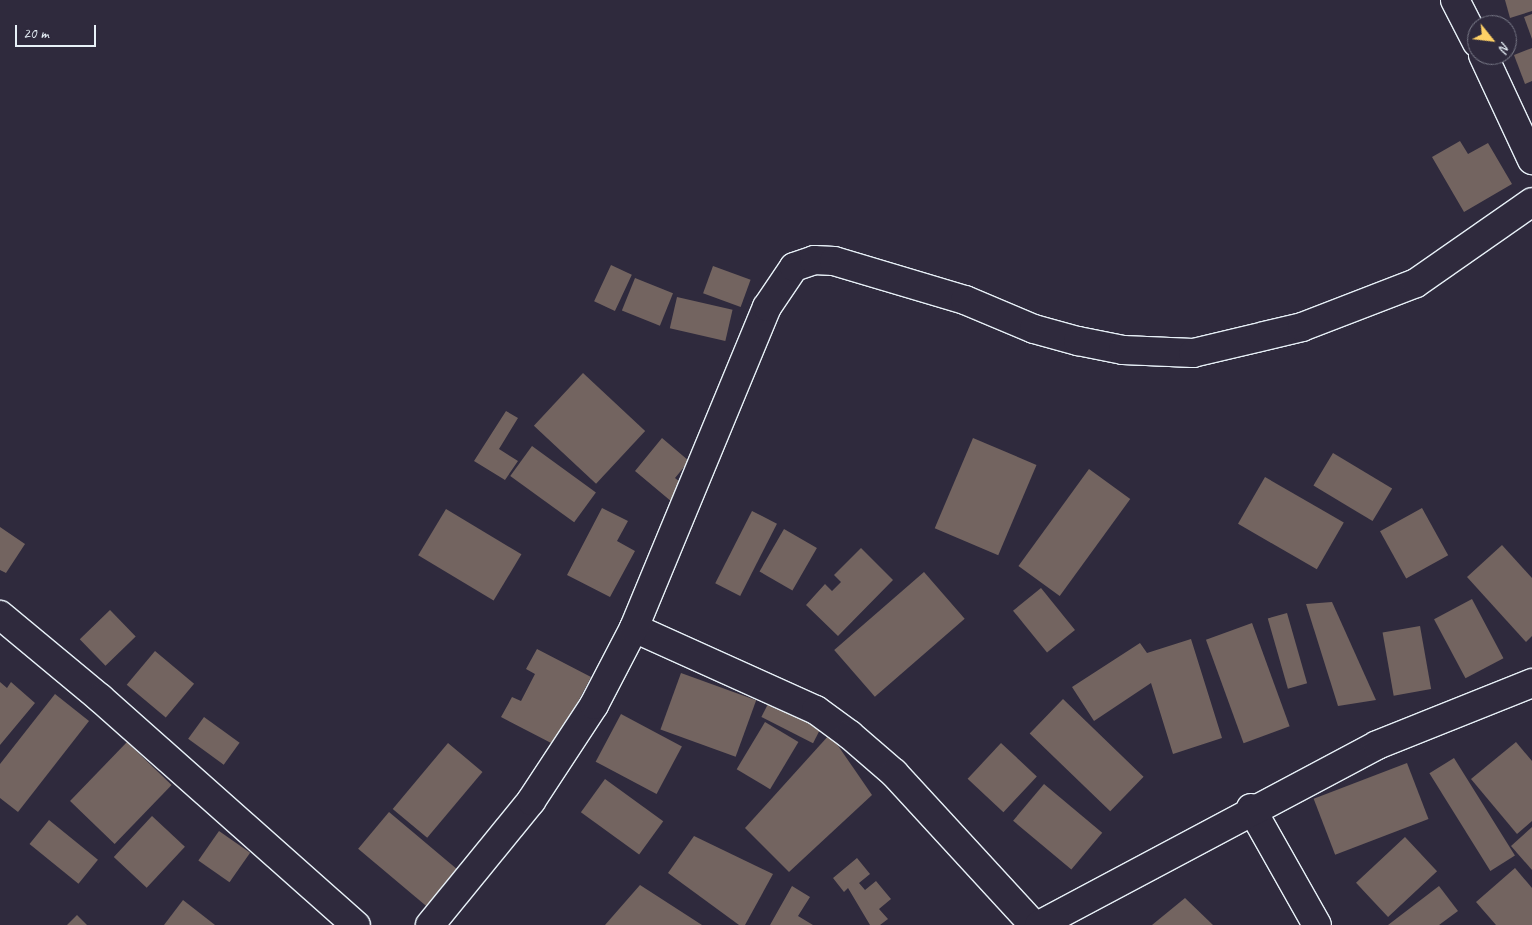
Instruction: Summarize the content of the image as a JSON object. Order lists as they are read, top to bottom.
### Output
{
  "scale_bar": "20 m",
  "north": "bottom right"
}
